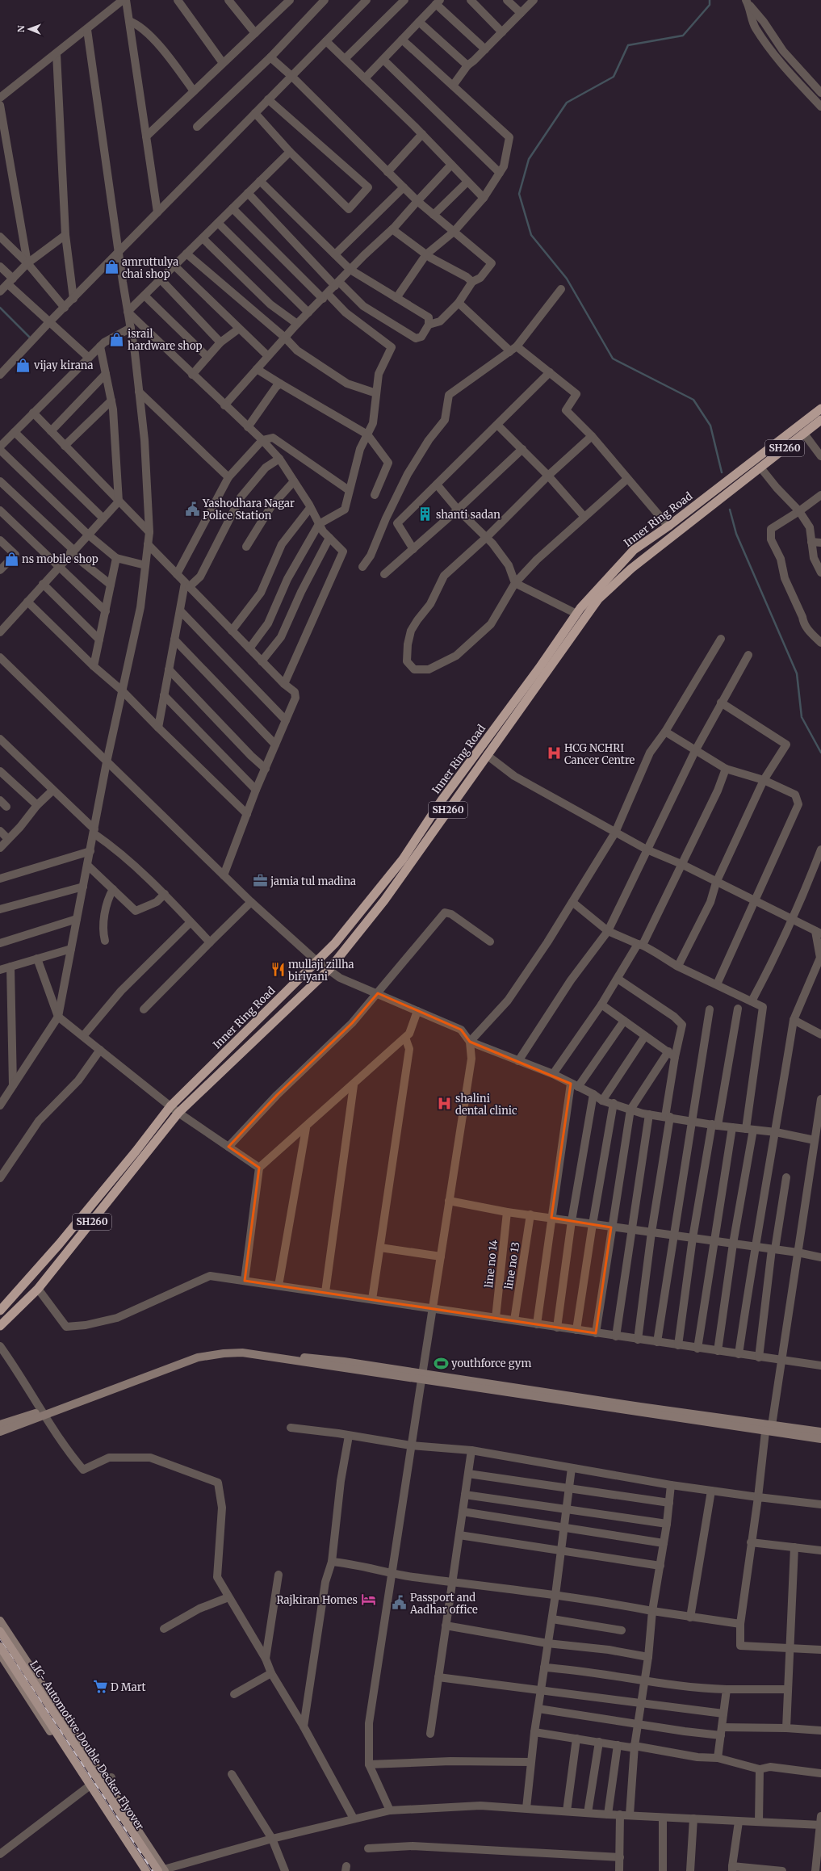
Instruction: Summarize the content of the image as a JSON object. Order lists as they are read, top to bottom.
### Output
{
  "streets": {
    "highway": ["SH260", "Inner Ring Road"],
    "main road": ["LIC- Automotive Double Decker Flyover"],
    "street": ["line no 14", "line no 13"]
  },
  "crossings": [
    ["SH260", "Inner Ring Road"]
  ],
  "places": {
    "shop": [
      "amruttulya chai shop",
      "israil hardware shop",
      "vijay kirana",
      "ns mobile shop"
    ],
    "public building": ["Yashodhara Nagar Police Station", "Passport and Aadhar office"],
    "building": ["shanti sadan"],
    "hospital": ["HCG NCHRI Cancer Centre", "shalini dental clinic"],
    "office": ["jamia tul madina"],
    "restaurant": ["mullaji zillha biriyani"],
    "sports": ["youthforce gym"],
    "hotel": ["Rajkiran Homes"],
    "supermarket": ["D Mart"]
  },
  "north": "left"
}
